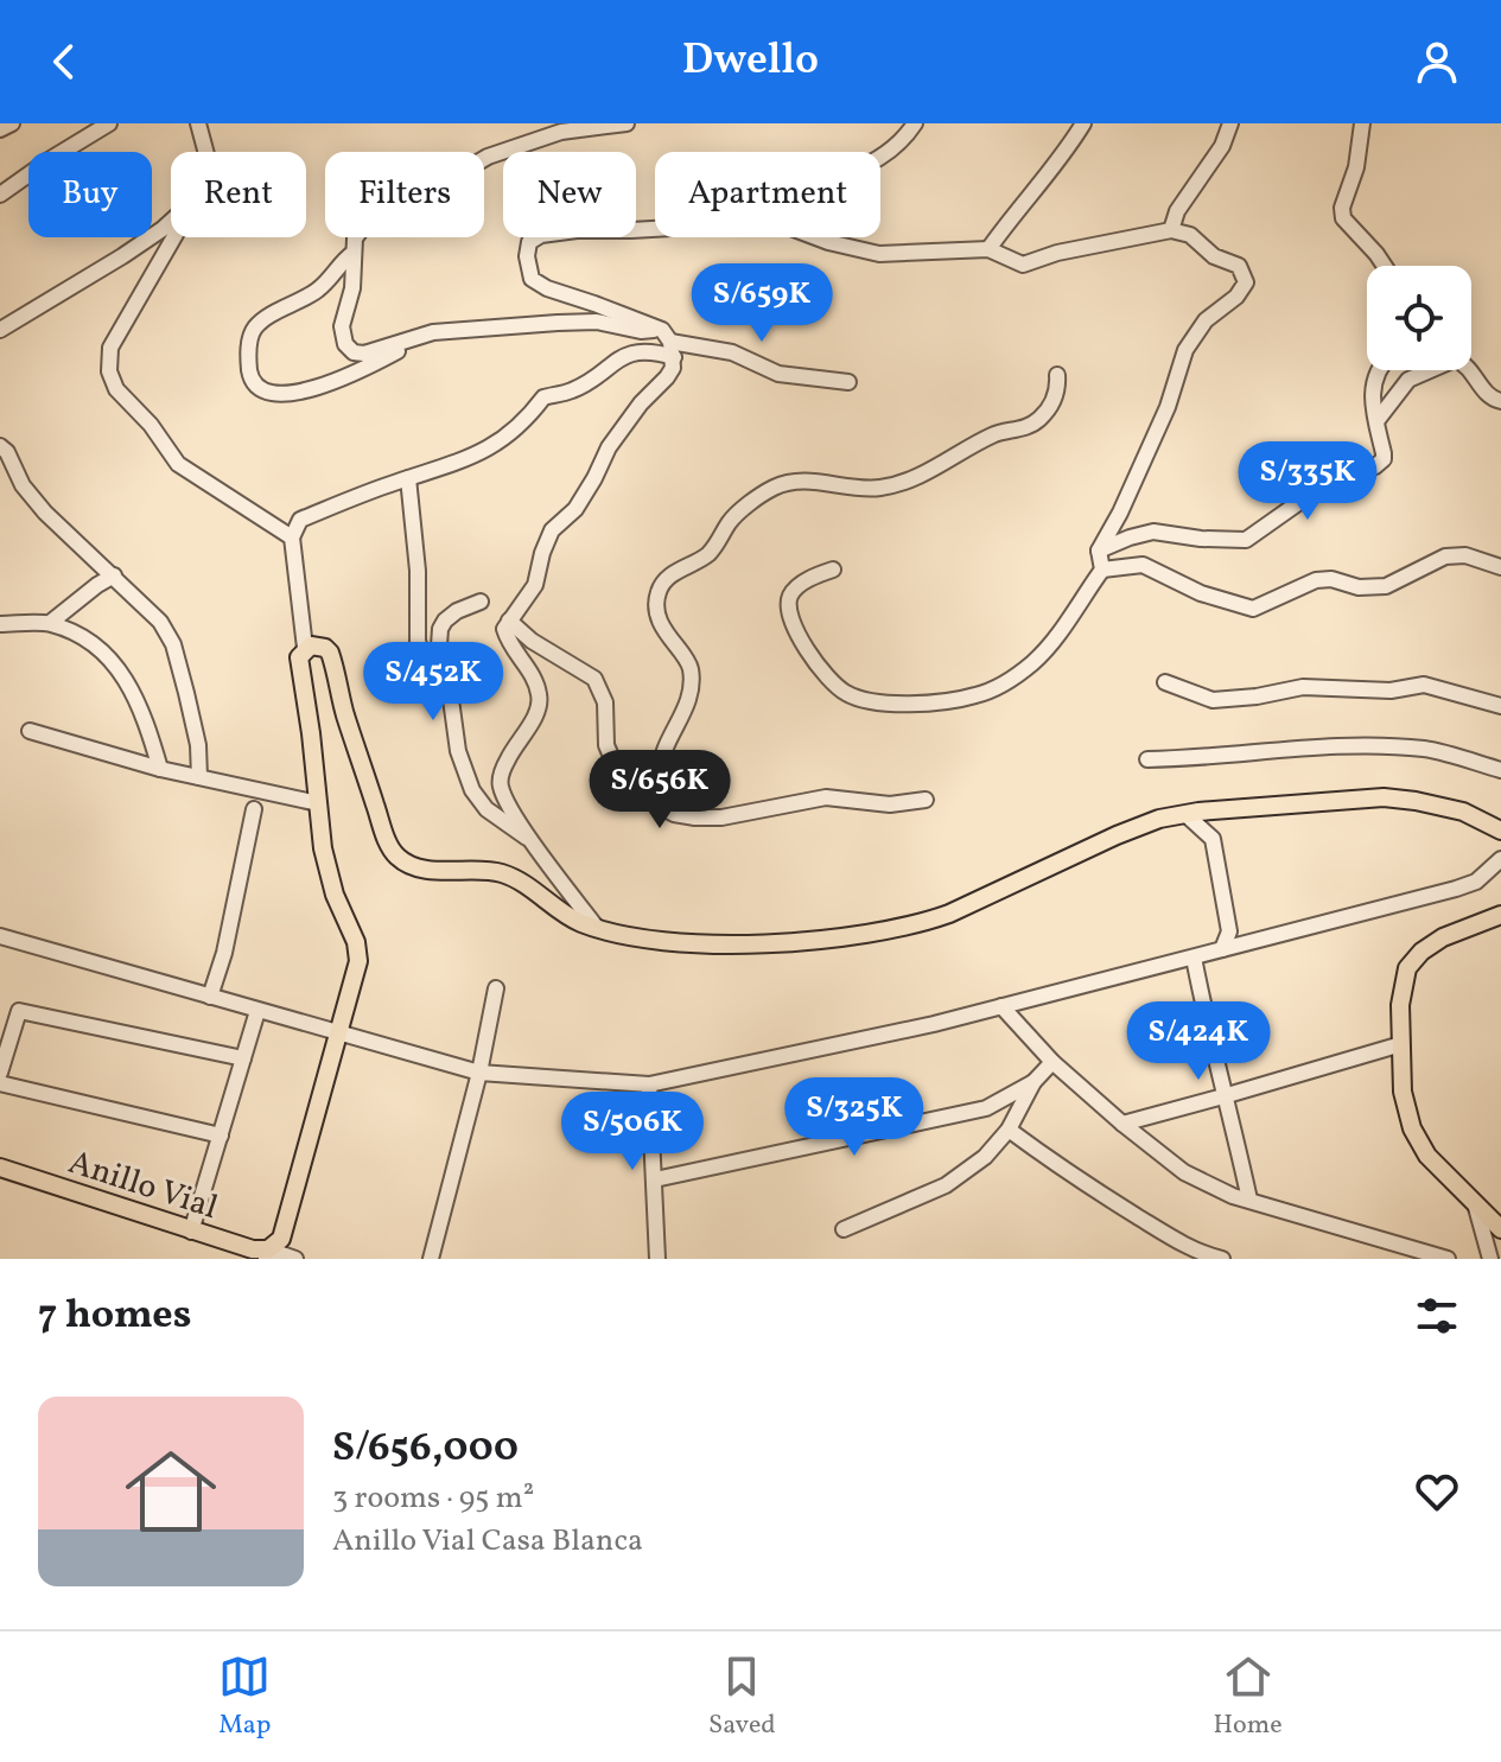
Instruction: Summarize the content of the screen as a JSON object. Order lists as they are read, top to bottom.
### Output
{
  "streets": {
    "main road": ["Anillo Vial"]
  },
  "page": {
    "header": "Dwello",
    "chip": [
      "Buy",
      "Rent",
      "Filters",
      "New",
      "Apartment"
    ],
    "price": [
      "S/659K",
      "S/335K",
      "S/452K",
      "S/656K",
      "S/424K",
      "S/325K",
      "S/506K"
    ],
    "heading": "7 homes",
    "list": [
      {
        "name": "S/656,000",
        "note": "3 rooms · 95 m² · Anillo Vial Casa Blanca"
      }
    ],
    "tabs": ["Map", "Saved", "Home"]
  }
}
